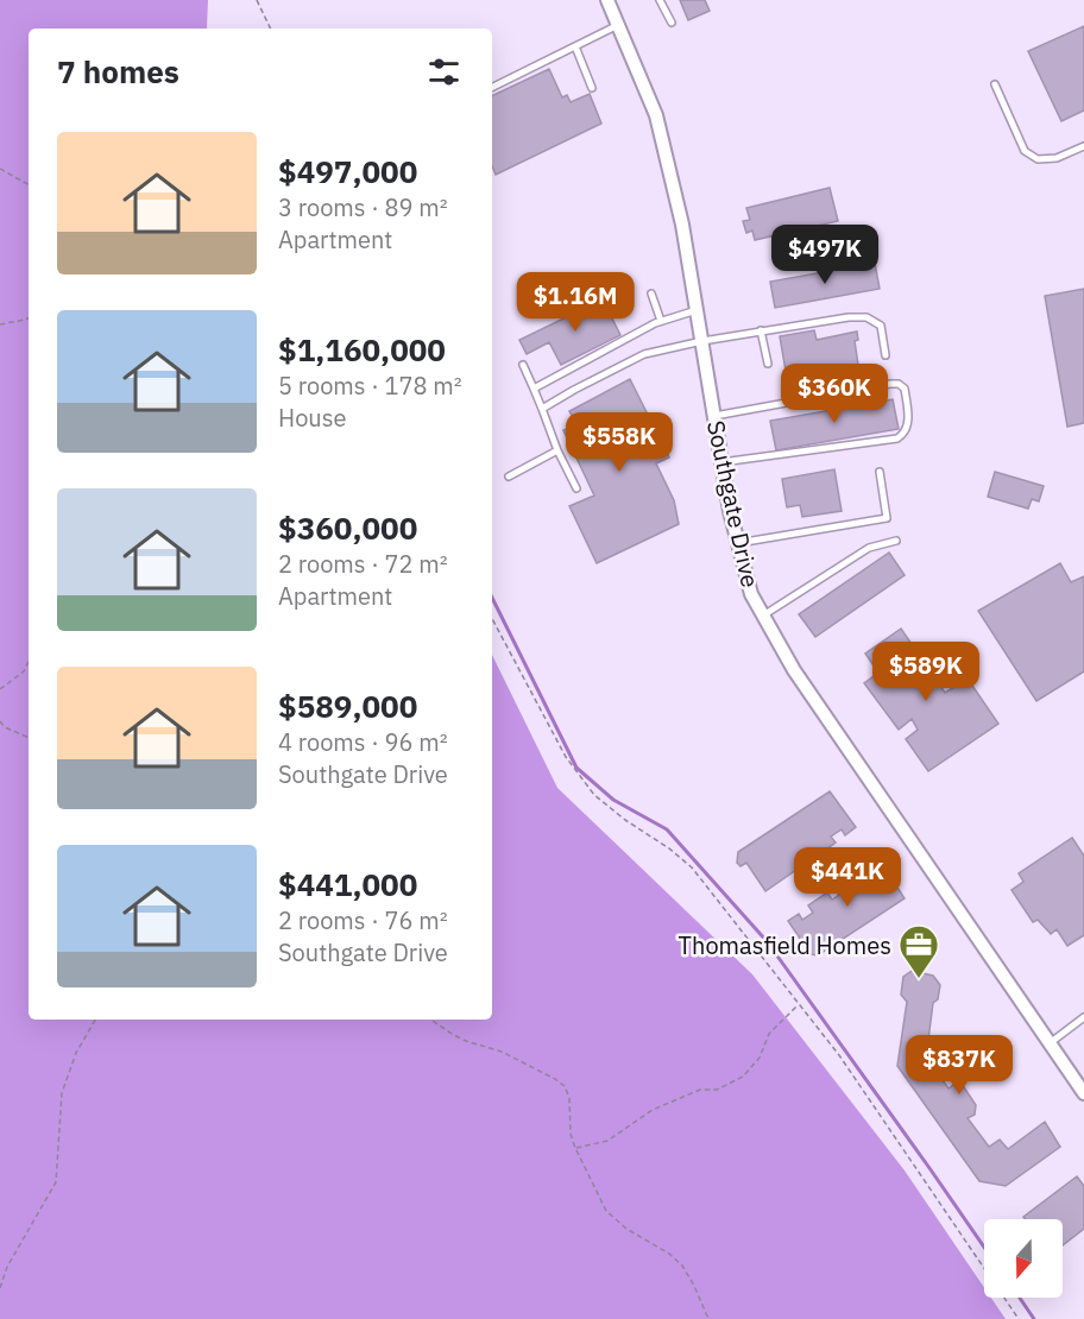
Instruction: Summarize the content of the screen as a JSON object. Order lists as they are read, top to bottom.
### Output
{
  "streets": {
    "street": ["Southgate Drive"]
  },
  "places": {
    "office": ["Thomasfield Homes"]
  },
  "north": "bottom",
  "page": {
    "heading": "7 homes",
    "list": [
      {
        "name": "$497,000",
        "note": "3 rooms · 89 m² · Apartment"
      },
      {
        "name": "$1,160,000",
        "note": "5 rooms · 178 m² · House"
      },
      {
        "name": "$360,000",
        "note": "2 rooms · 72 m² · Apartment"
      },
      {
        "name": "$589,000",
        "note": "4 rooms · 96 m² · Southgate Drive"
      },
      {
        "name": "$441,000",
        "note": "2 rooms · 76 m² · Southgate Drive"
      }
    ],
    "price": [
      "$497K",
      "$1.16M",
      "$360K",
      "$558K",
      "$589K",
      "$441K",
      "$837K"
    ]
  }
}
